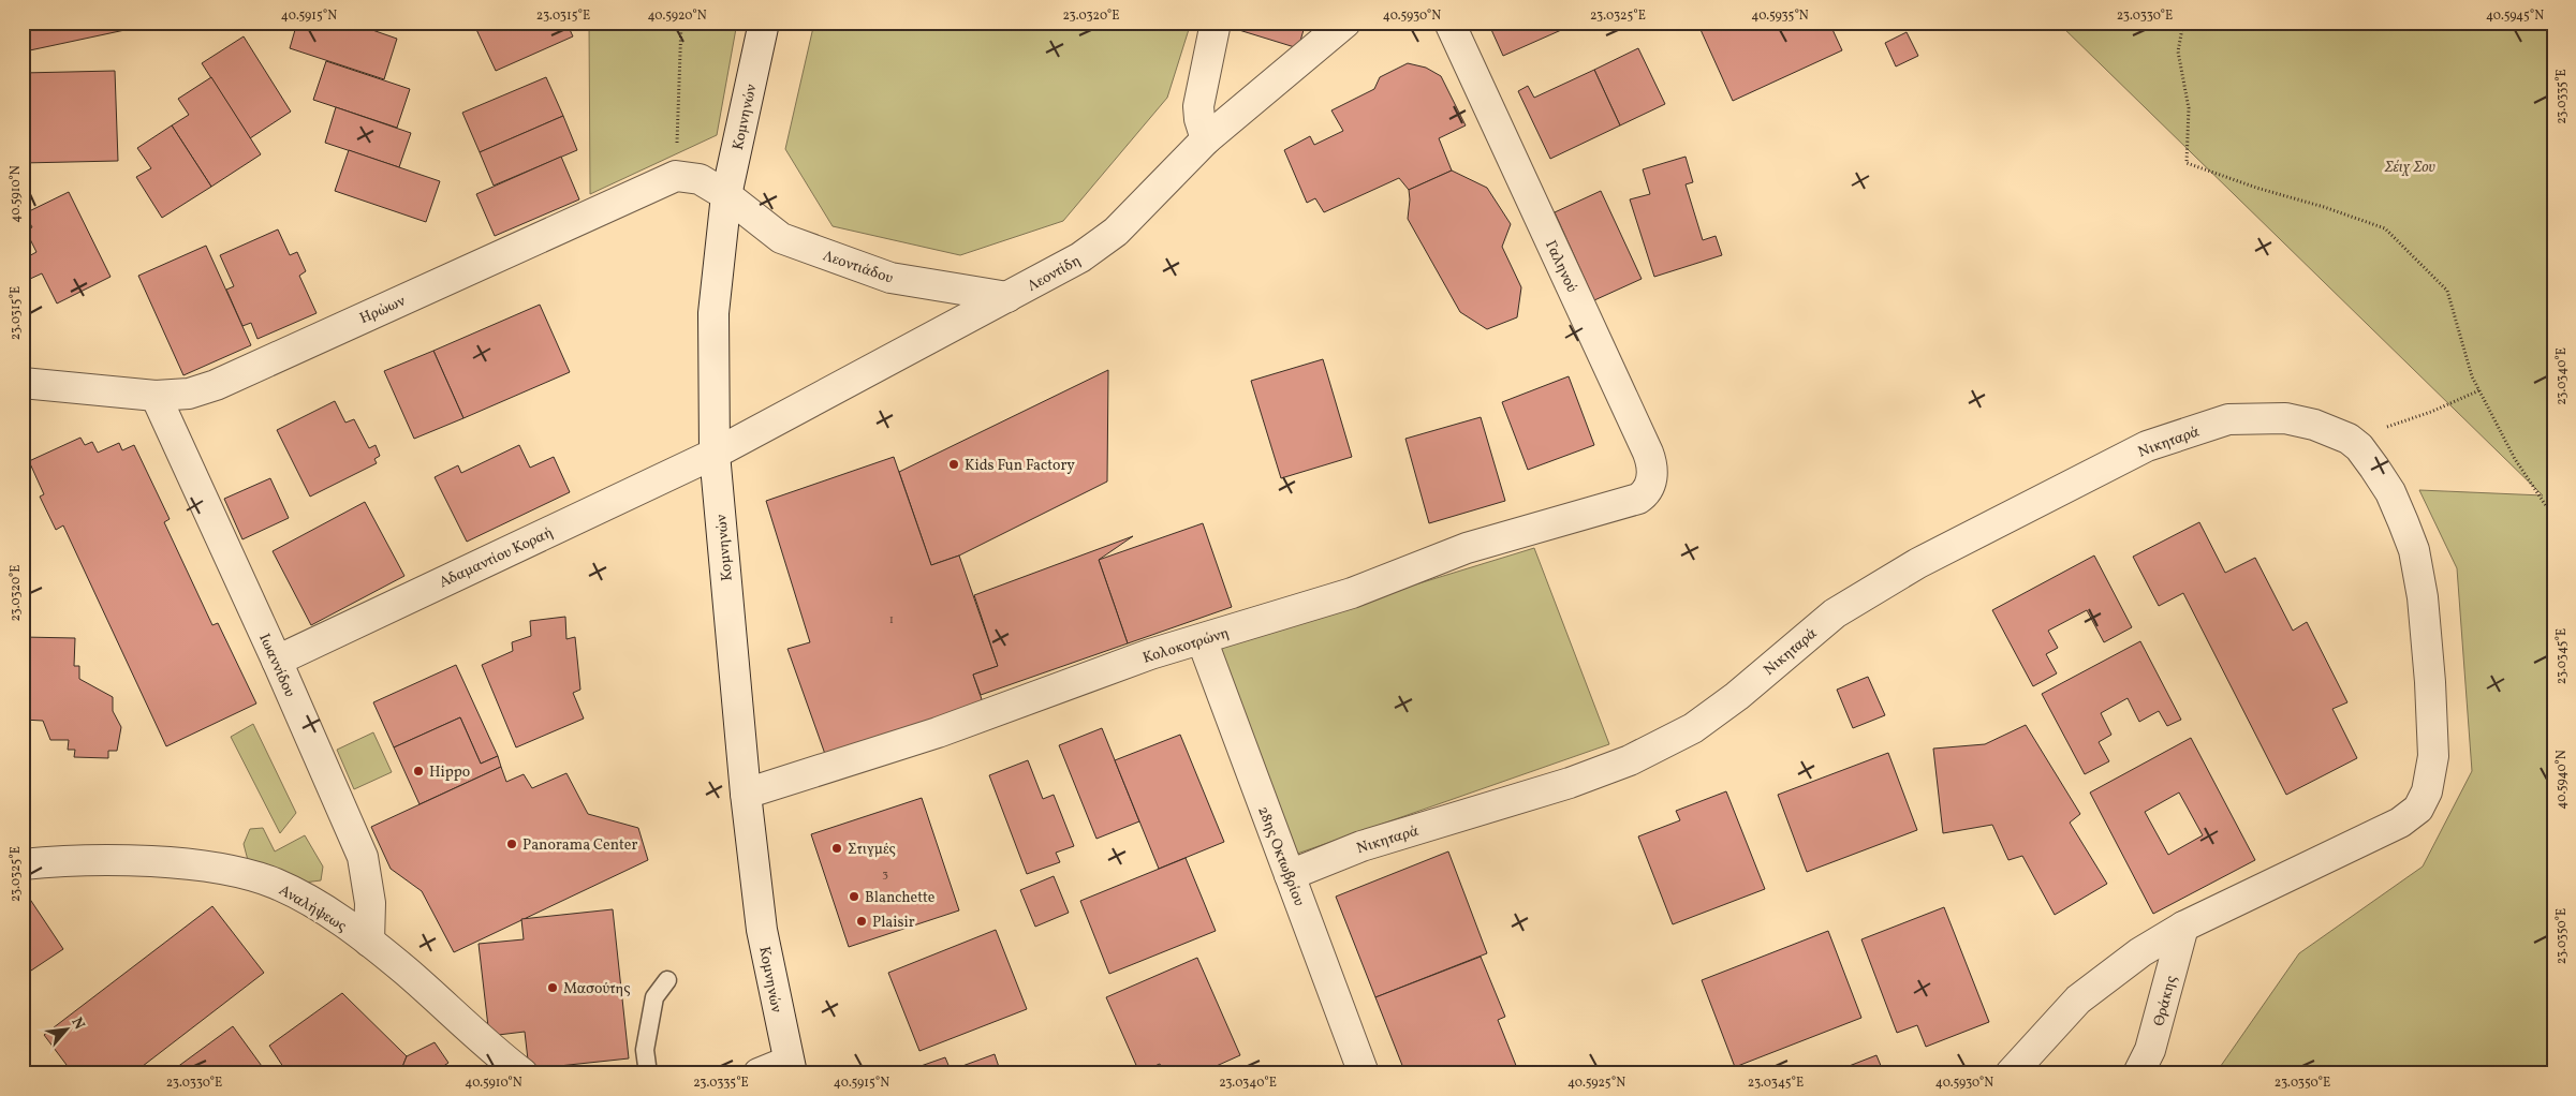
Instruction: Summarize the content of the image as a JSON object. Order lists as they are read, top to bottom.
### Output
{
  "streets": {
    "street": [
      "Κομνηνών",
      "Λεοντιάδου",
      "Γαληνού",
      "Λεοντίδη",
      "Ηρώων",
      "Νικηταρά",
      "Αδαμαντίου Κοραή",
      "Κολοκοτρώνη",
      "Ιωαννίδου",
      "28ης Οκτωβρίου",
      "Αναλήψεως",
      "Θράκης"
    ]
  },
  "crossings": [
    ["Κομνηνών", "Λεοντιάδου"],
    ["Κομνηνών", "Λεοντίδη"],
    ["Κομνηνών", "Αδαμαντίου Κοραή"],
    ["Κομνηνών", "Κολοκοτρώνη"],
    ["Λεοντιάδου", "Λεοντίδη"],
    ["Γαληνού", "Κολοκοτρώνη"],
    ["Λεοντίδη", "Αδαμαντίου Κοραή"],
    ["Ηρώων", "Ιωαννίδου"],
    ["Νικηταρά", "28ης Οκτωβρίου"],
    ["Αδαμαντίου Κοραή", "Ιωαννίδου"],
    ["Κολοκοτρώνη", "28ης Οκτωβρίου"],
    ["Ιωαννίδου", "Αναλήψεως"]
  ],
  "parks": ["Σέιχ Σου"],
  "places": [
    "Kids Fun Factory",
    "Hippo",
    "Panorama Center",
    "Στιγμές",
    "Blanchette",
    "Plaisir",
    "Μασούτης"
  ],
  "house_numbers": ["1", "3"],
  "north": "top right",
  "coordinates": [
    "40.5915°N",
    "23.0315°E",
    "40.5920°N",
    "23.0320°E",
    "40.5930°N",
    "23.0325°E",
    "40.5935°N",
    "23.0330°E",
    "40.5945°N",
    "23.0335°E",
    "40.5910°N",
    "23.0340°E",
    "23.0345°E",
    "40.5940°N",
    "23.0350°E",
    "40.5925°N"
  ]
}
